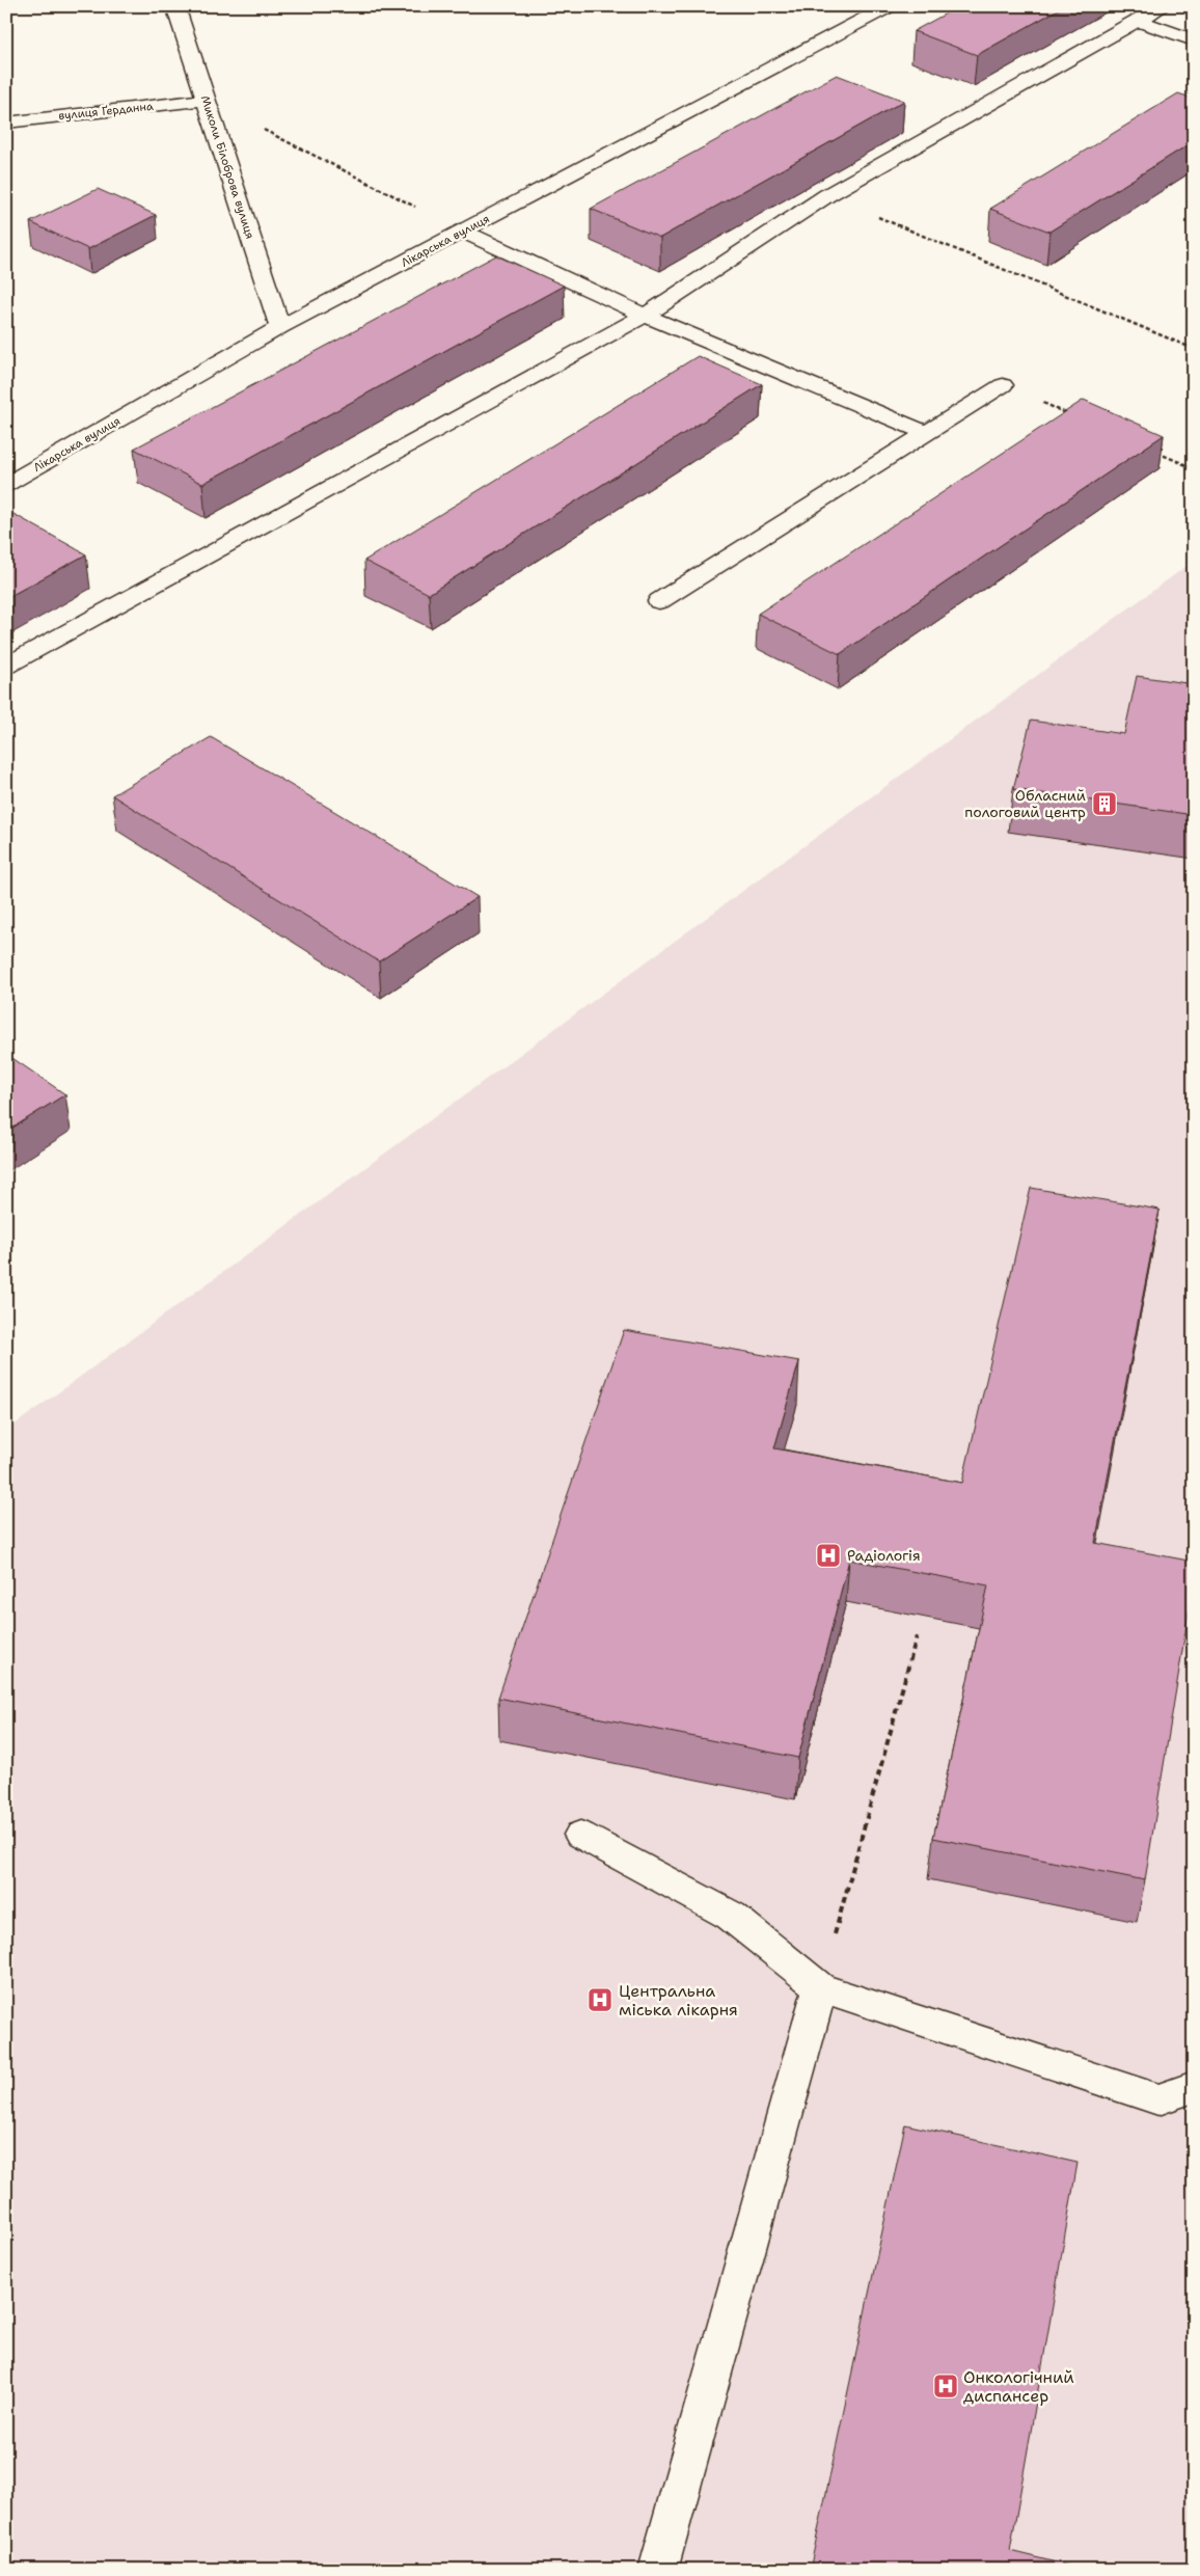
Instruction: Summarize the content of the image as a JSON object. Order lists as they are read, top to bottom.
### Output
{
  "streets": {
    "street": ["вулиця Ґерданна", "Миколи Білоброва вулиця", "Лікарська вулиця"]
  },
  "crossings": [
    ["вулиця Ґерданна", "Миколи Білоброва вулиця"],
    ["Миколи Білоброва вулиця", "Лікарська вулиця"]
  ],
  "places": {
    "building": ["Обласний пологовий центр"],
    "hospital": ["Радіологія", "Центральна міська лікарня", "Онкологічний диспансер"]
  }
}
